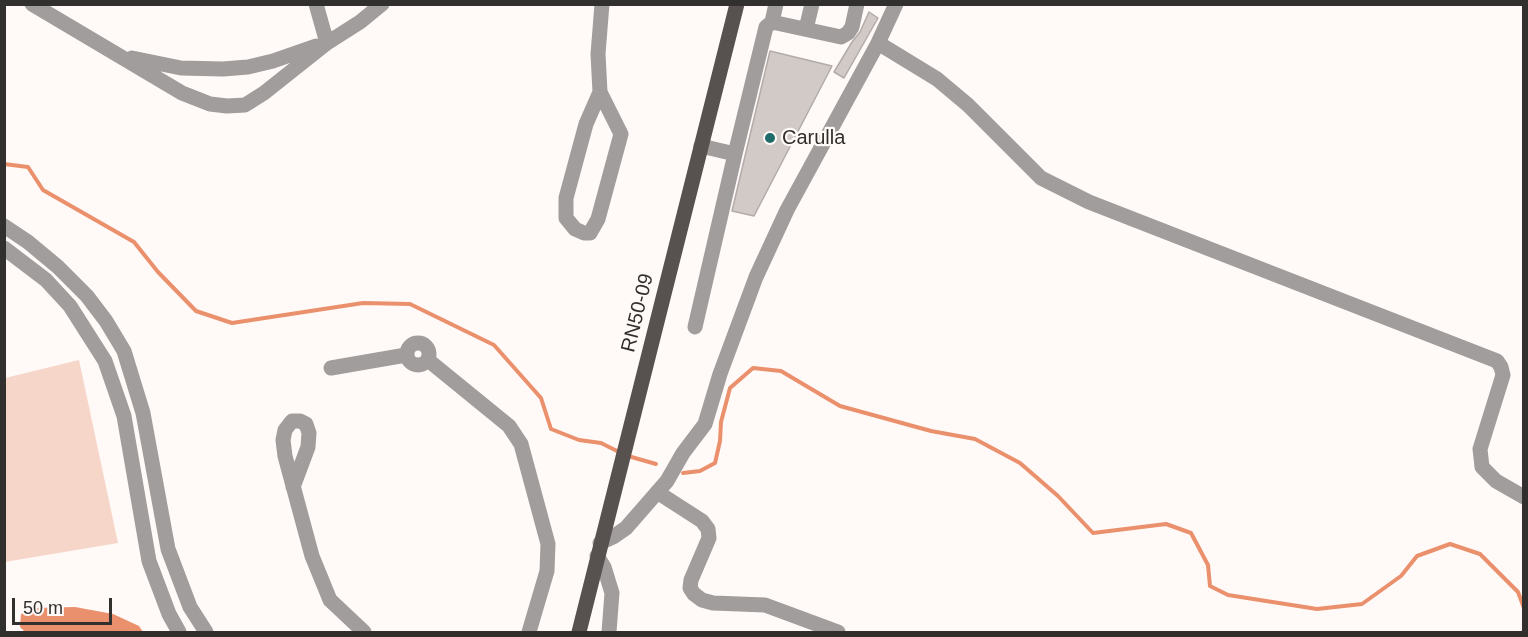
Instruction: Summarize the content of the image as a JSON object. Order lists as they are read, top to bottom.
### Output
{
  "streets": {
    "main road": ["RN50-09"]
  },
  "places": ["Carulla"],
  "scale_bar": "50 m"
}
